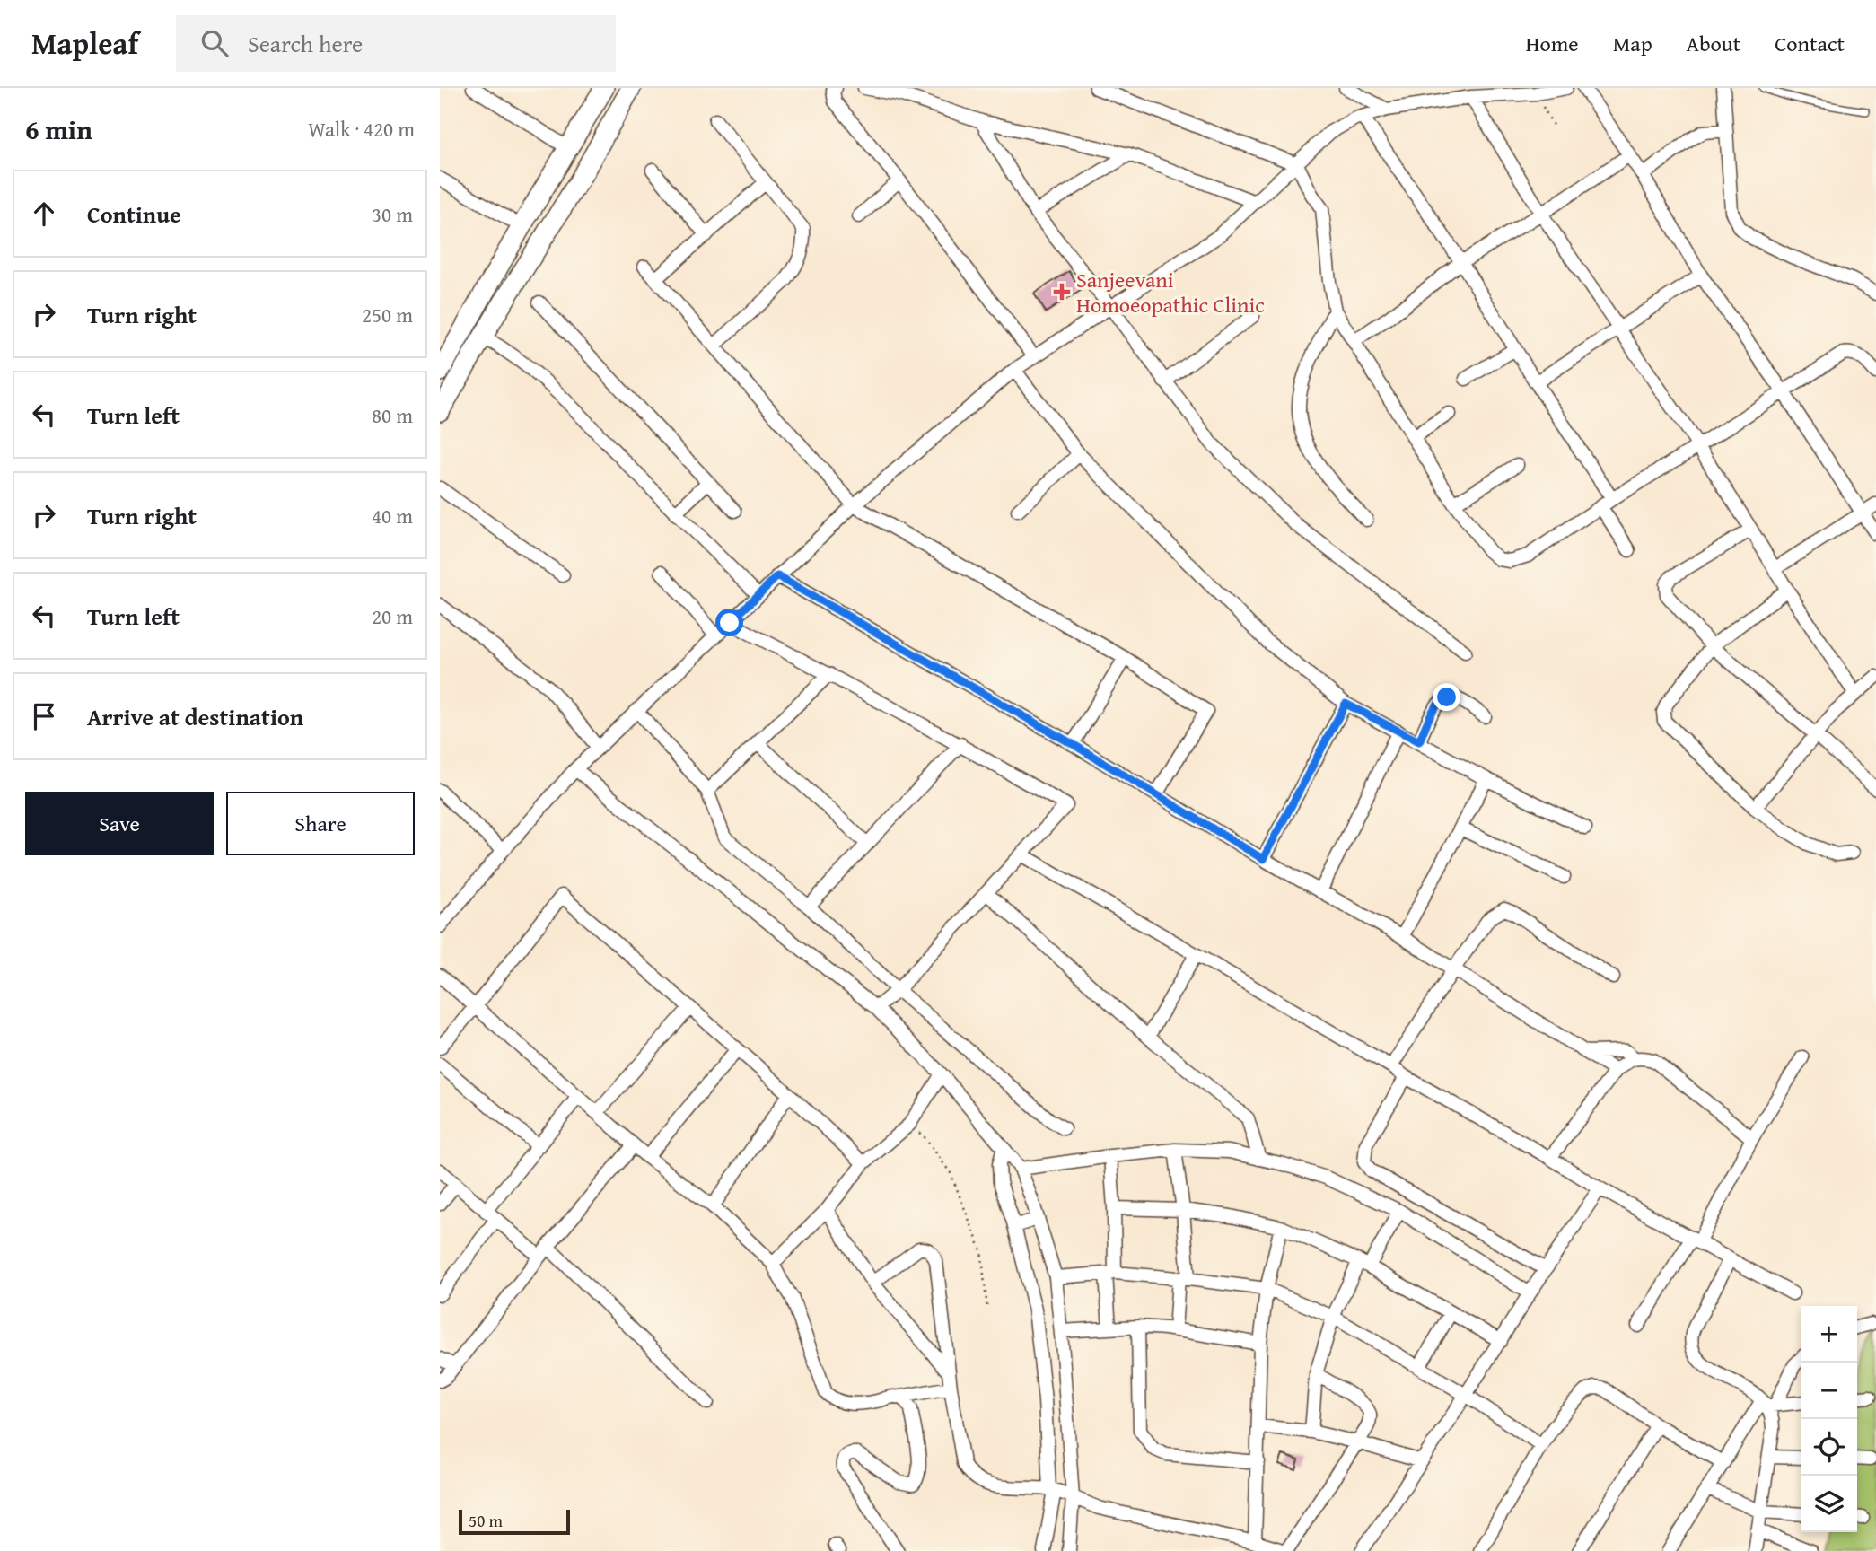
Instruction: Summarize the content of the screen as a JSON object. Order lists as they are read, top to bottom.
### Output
{
  "places": {
    "health": ["Sanjeevani Homoeopathic Clinic"]
  },
  "scale_bar": "50 m",
  "page": {
    "header": "Mapleaf",
    "search": "Search here",
    "nav": [
      "Home",
      "Map",
      "About",
      "Contact"
    ],
    "heading": ["6 min", "Walk · 420 m"],
    "list": [
      ["Continue", "30 m"],
      ["Turn right", "250 m"],
      ["Turn left", "80 m"],
      ["Turn right", "40 m"],
      ["Turn left", "20 m"],
      "Arrive at destination"
    ],
    "buttons": ["Save", "Share"],
    "map_buttons": ["+", "−"],
    "scale": "50 m"
  }
}
